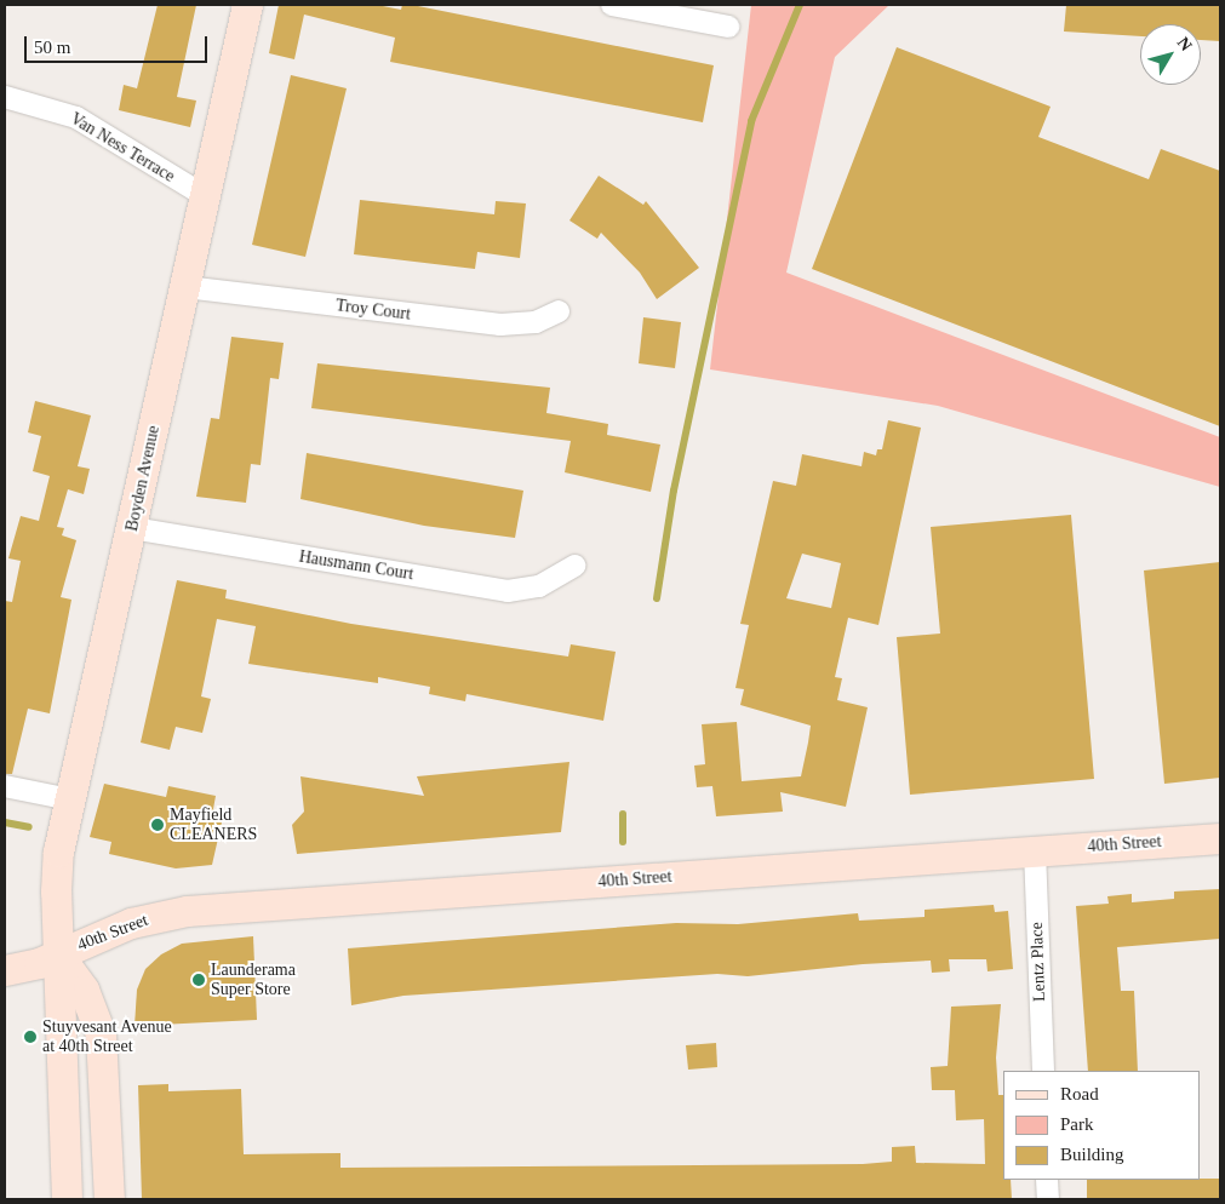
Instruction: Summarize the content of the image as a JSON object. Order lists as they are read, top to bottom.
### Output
{
  "streets": {
    "street": [
      "Van Ness Terrace",
      "Troy Court",
      "Boyden Avenue",
      "Hausmann Court",
      "40th Street",
      "Lentz Place"
    ]
  },
  "crossings": [
    ["Van Ness Terrace", "Boyden Avenue"],
    ["Troy Court", "Boyden Avenue"],
    ["Boyden Avenue", "Hausmann Court"],
    ["Boyden Avenue", "40th Street"],
    ["40th Street", "Lentz Place"]
  ],
  "places": ["Mayfield CLEANERS", "Launderama Super Store", "Stuyvesant Avenue at 40th Street"],
  "legend": ["Road", "Park", "Building"],
  "scale_bar": "50 m",
  "north": "top right"
}
